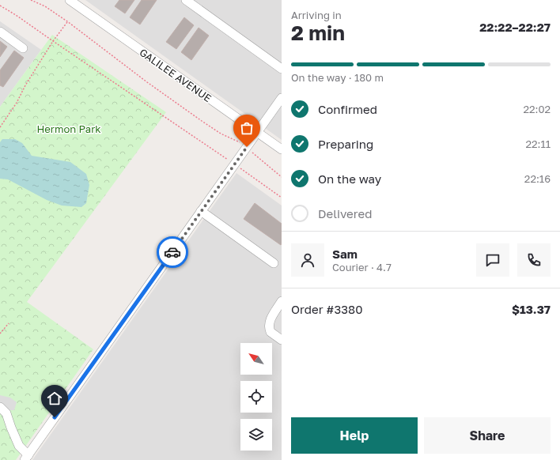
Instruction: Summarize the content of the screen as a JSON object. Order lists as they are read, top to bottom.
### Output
{
  "streets": {
    "street": ["GALILEE AVENUE"]
  },
  "parks": ["Hermon Park"],
  "north": "top left",
  "page": {
    "heading": ["2 min", "Arriving in", "22:22–22:27"],
    "panel": [
      "Sam",
      "Courier · 4.7",
      "Order #3380",
      "$13.37"
    ],
    "bar": "On the way · 180 m",
    "list": [
      ["Confirmed", "22:02"],
      ["Preparing", "22:11"],
      ["On the way", "22:16"],
      "Delivered"
    ],
    "buttons": ["Help", "Share"]
  }
}
